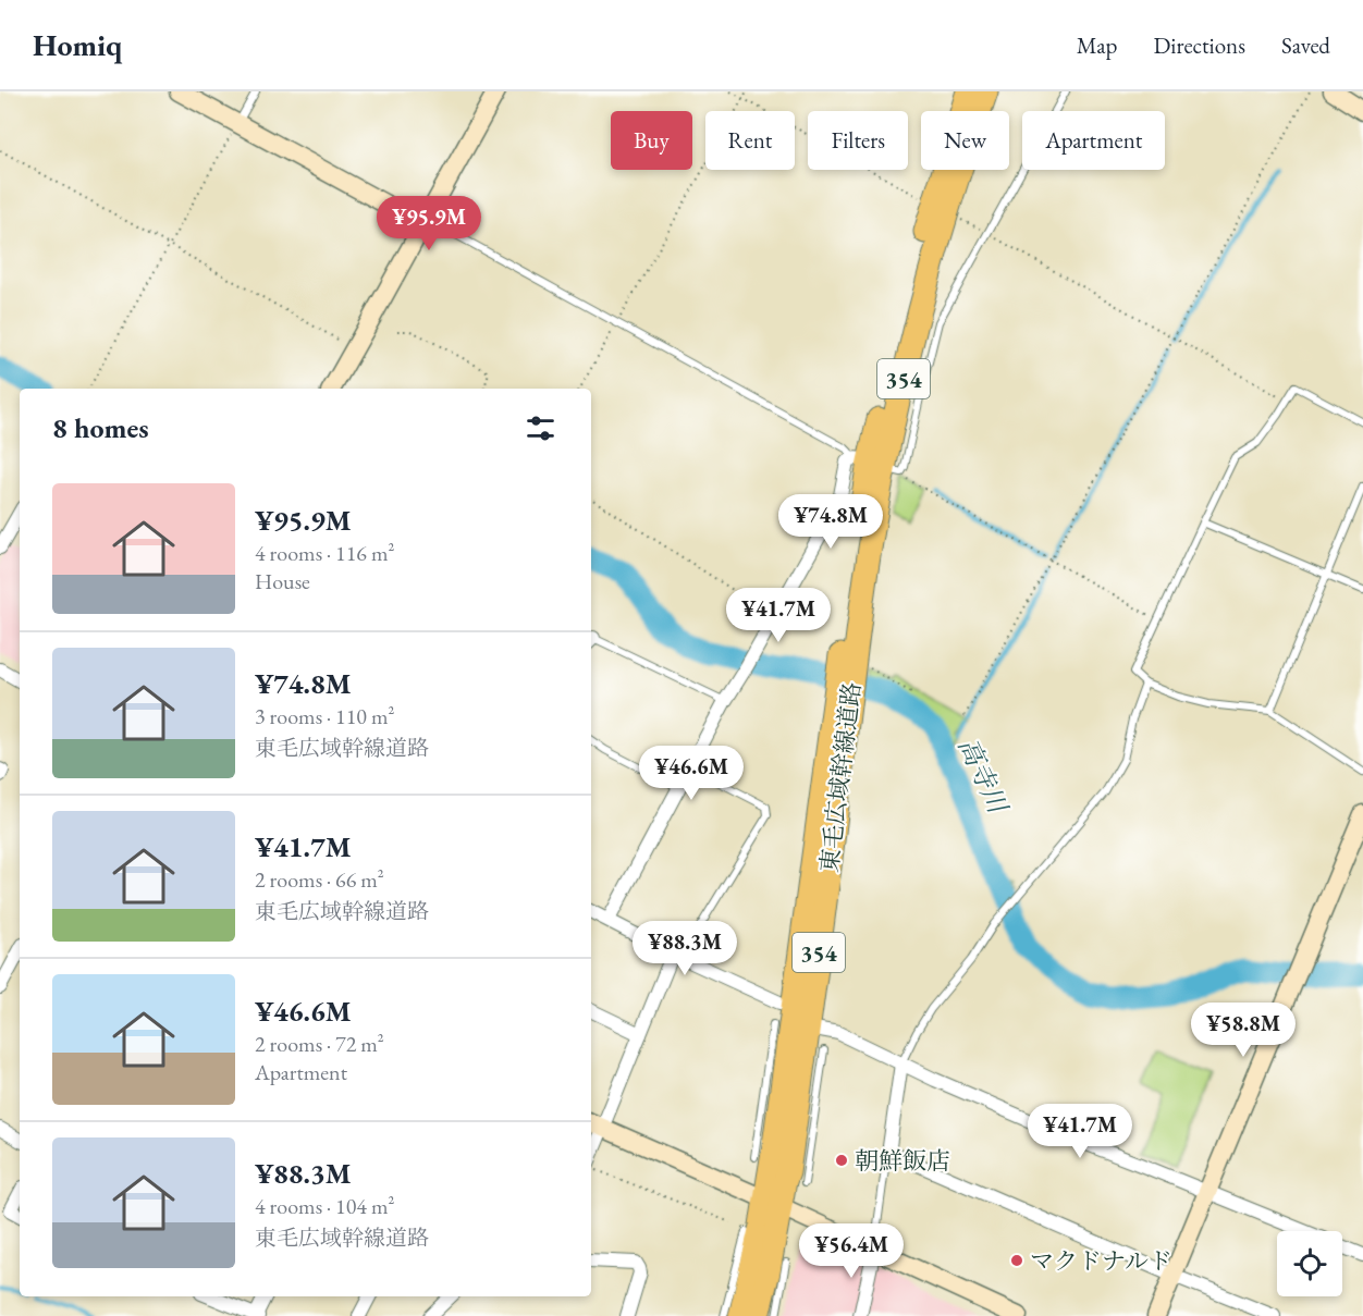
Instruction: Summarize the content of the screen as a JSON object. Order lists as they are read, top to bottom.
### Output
{
  "streets": {
    "highway": ["354", "東毛広域幹線道路"]
  },
  "water": ["高寺川"],
  "places": ["朝鮮飯店", "マクドナルド"],
  "page": {
    "header": "Homiq",
    "nav": ["Map", "Directions", "Saved"],
    "chip": [
      "Buy",
      "Rent",
      "Filters",
      "New",
      "Apartment"
    ],
    "price": [
      "¥95.9M",
      "¥74.8M",
      "¥41.7M",
      "¥46.6M",
      "¥88.3M",
      "¥58.8M",
      "¥41.7M",
      "¥56.4M"
    ],
    "heading": "8 homes",
    "list": [
      {
        "name": "¥95.9M",
        "note": "4 rooms · 116 m² · House"
      },
      {
        "name": "¥74.8M",
        "note": "3 rooms · 110 m² · 東毛広域幹線道路"
      },
      {
        "name": "¥41.7M",
        "note": "2 rooms · 66 m² · 東毛広域幹線道路"
      },
      {
        "name": "¥46.6M",
        "note": "2 rooms · 72 m² · Apartment"
      },
      {
        "name": "¥88.3M",
        "note": "4 rooms · 104 m² · 東毛広域幹線道路"
      }
    ]
  }
}
